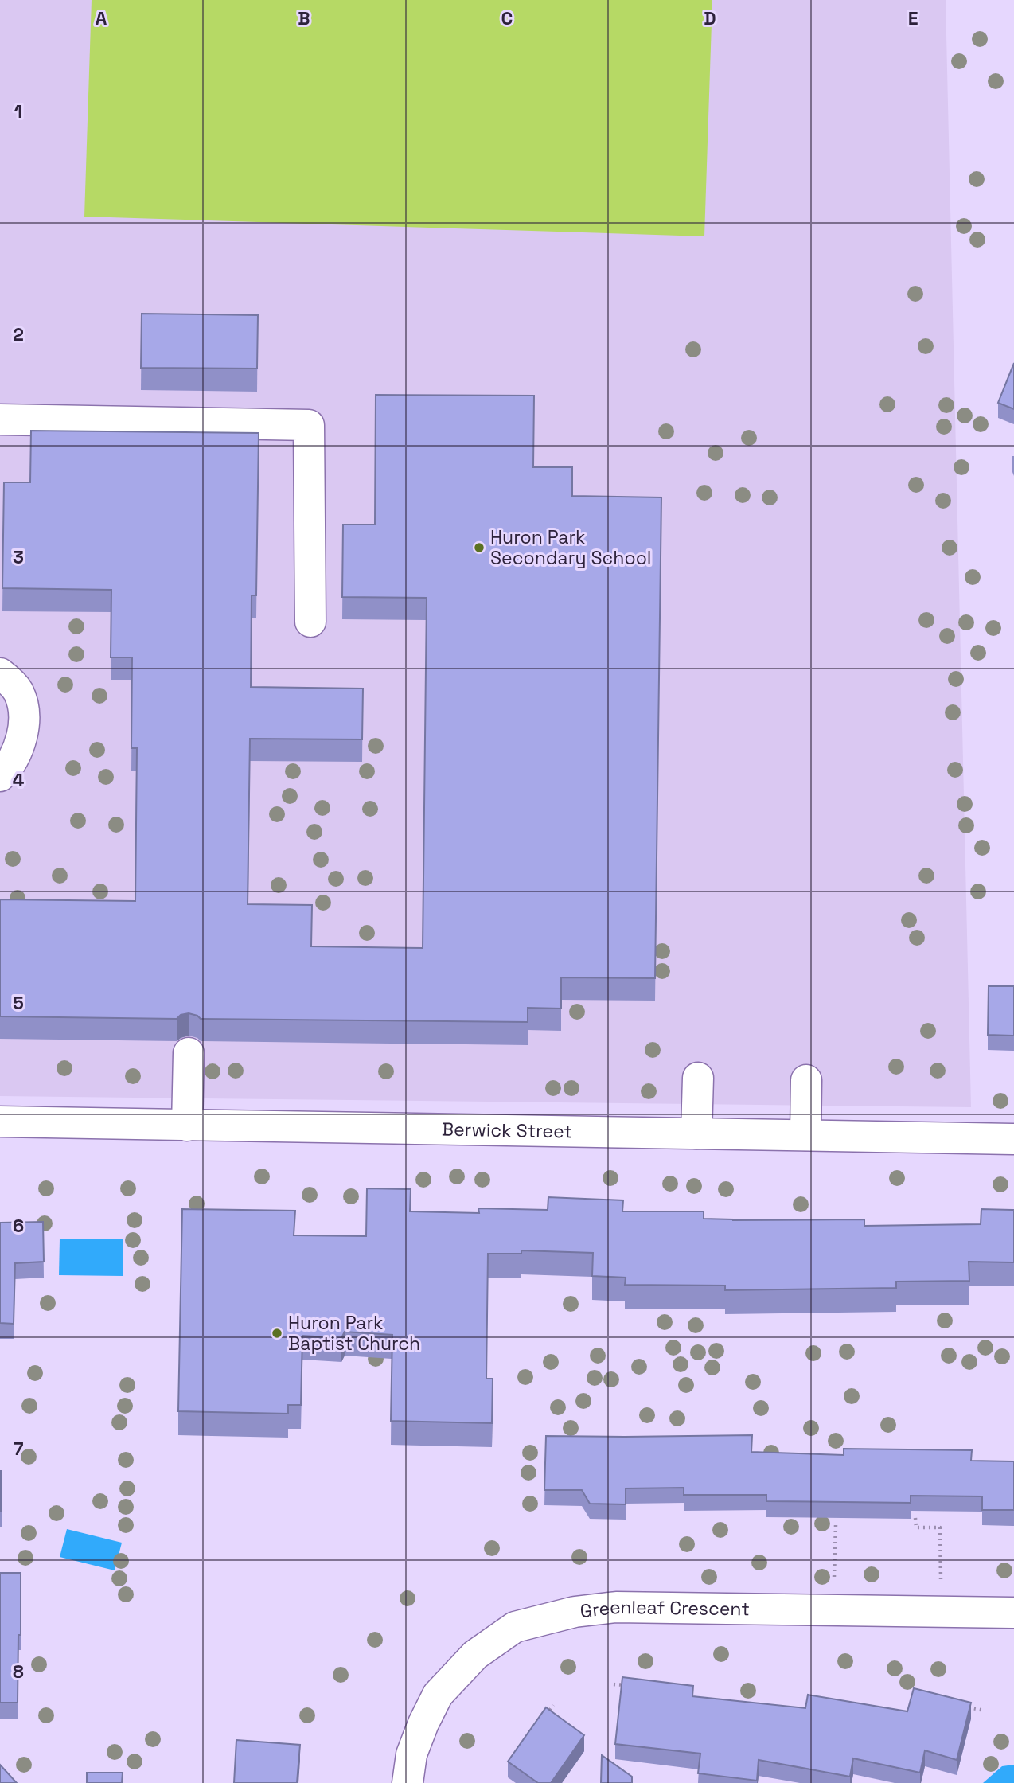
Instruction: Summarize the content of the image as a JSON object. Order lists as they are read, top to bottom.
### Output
{
  "streets": {
    "street": ["Berwick Street", "Greenleaf Crescent"]
  },
  "places": ["Huron Park Secondary School", "Huron Park Baptist Church"],
  "grid": {
    "columns": [
      "A",
      "B",
      "C",
      "D",
      "E"
    ],
    "rows": [
      "1",
      "2",
      "3",
      "4",
      "5",
      "6",
      "7",
      "8"
    ]
  }
}
